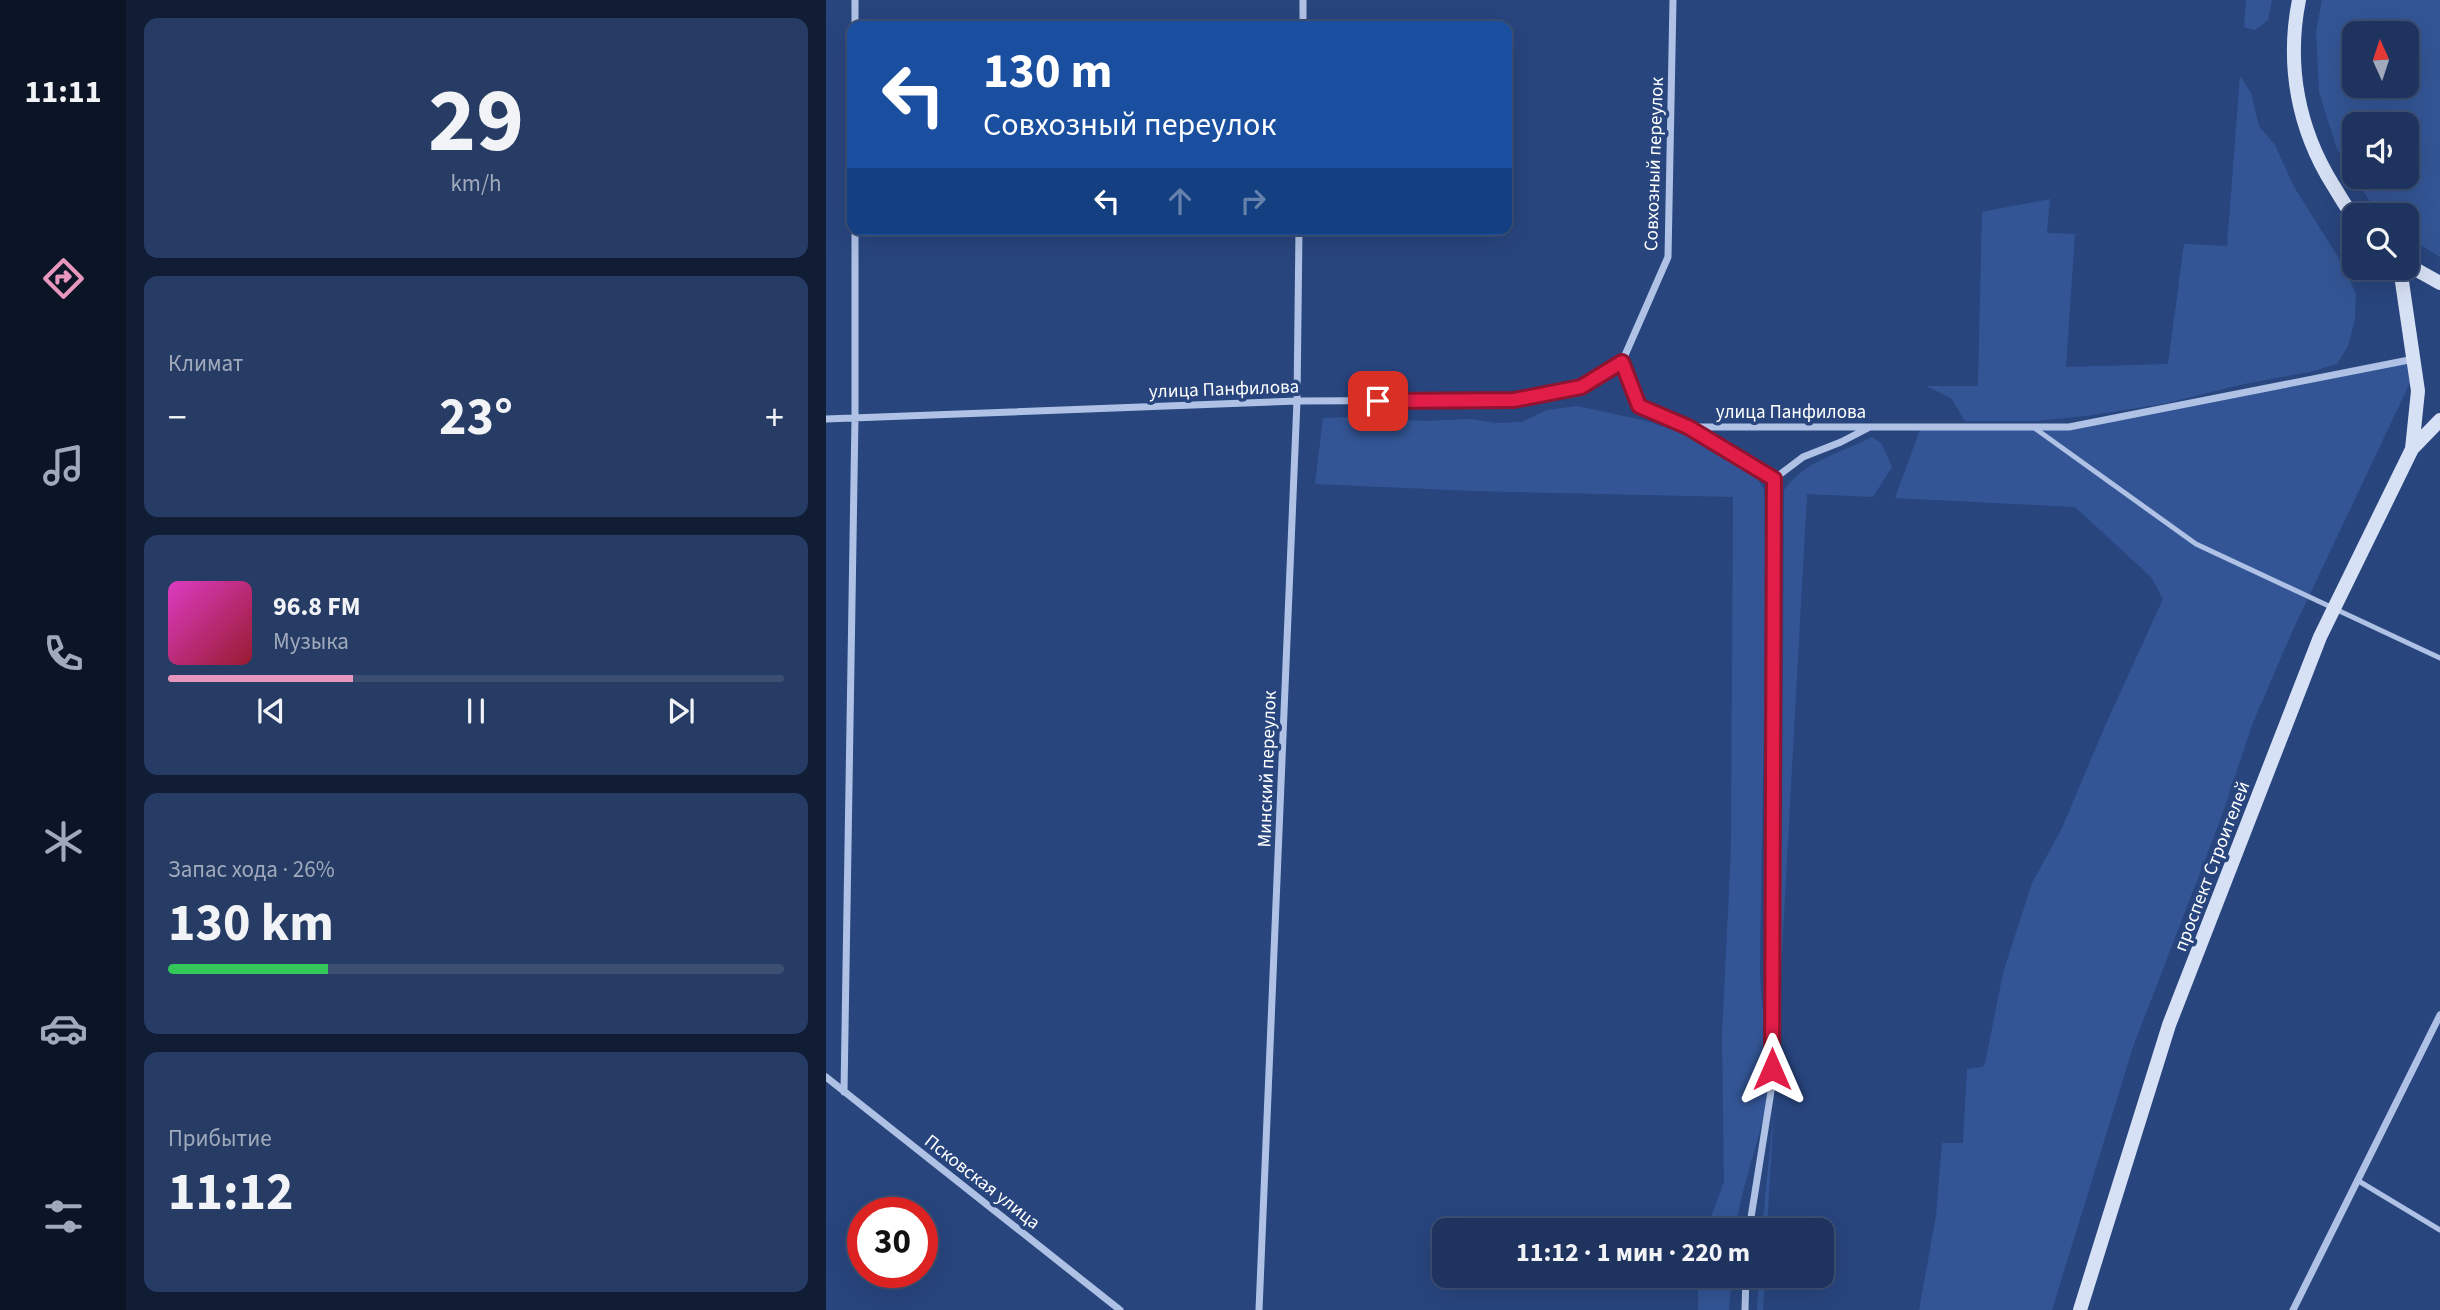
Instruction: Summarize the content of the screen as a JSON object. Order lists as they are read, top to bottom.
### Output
{
  "streets": {
    "main road": ["проспект Строителей"],
    "street": [
      "Совхозный переулок",
      "улица Панфилова",
      "Минский переулок",
      "Псковская улица"
    ]
  },
  "crossings": [
    ["Совхозный переулок", "улица Панфилова"],
    ["улица Панфилова", "Минский переулок"],
    ["улица Панфилова", "проспект Строителей"]
  ],
  "north": "top",
  "page": {
    "tabs": "11:11",
    "tile": [
      ["29", "km/h"],
      "Климат",
      ["Запас хода · 26%", "130 km"],
      ["Прибытие", "11:12"]
    ],
    "turn": ["130 m", "Совхозный переулок"],
    "heat": ["−", "23°", "+"],
    "song": ["96.8 FM", "Музыка"],
    "limit": "30",
    "trip": "11:12 · 1 мин · 220 m"
  }
}
